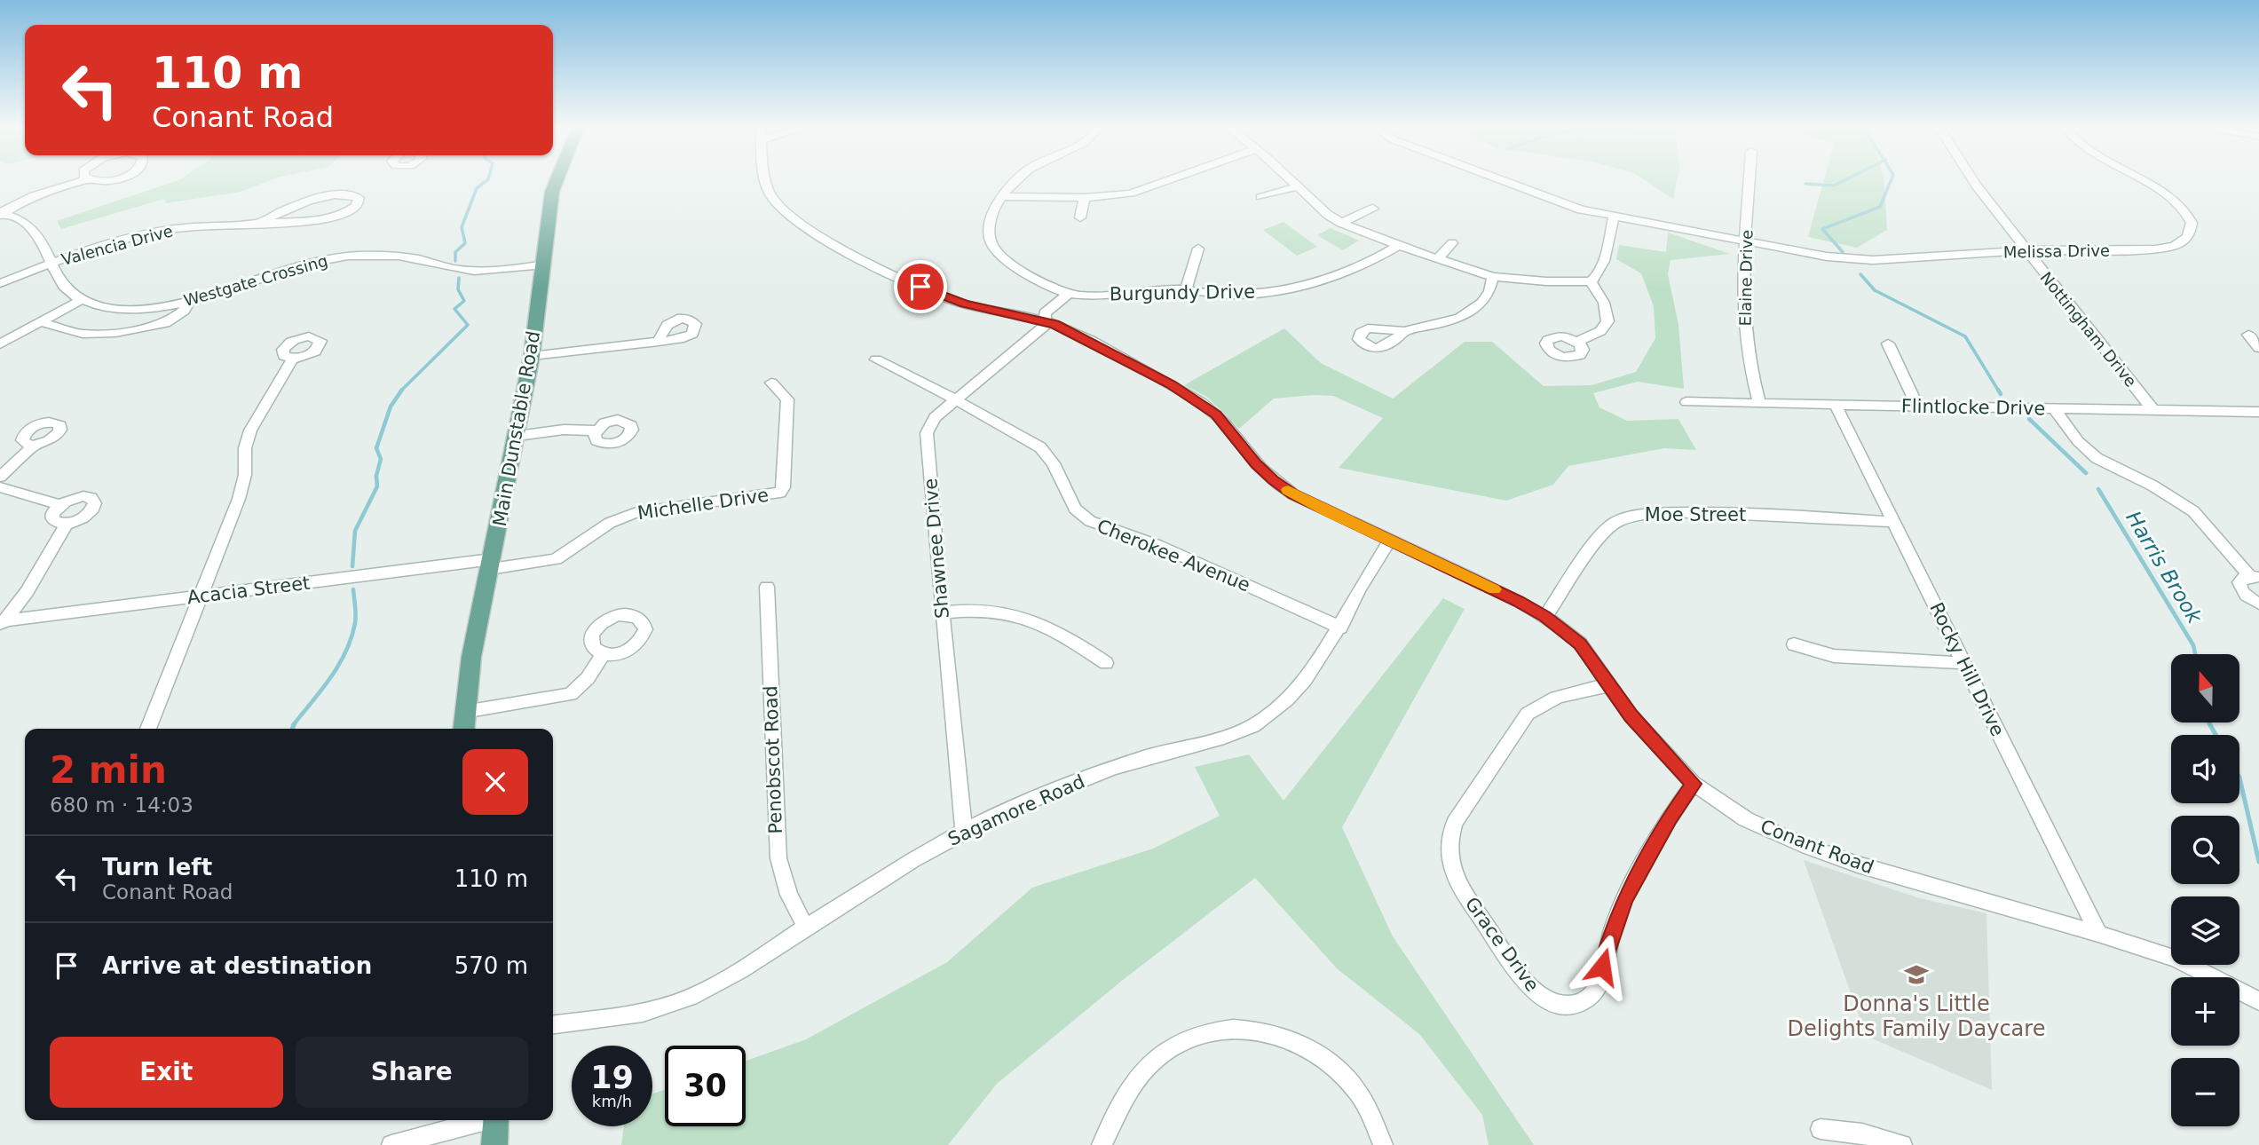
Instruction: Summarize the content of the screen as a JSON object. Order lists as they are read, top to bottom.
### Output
{
  "streets": {
    "main road": ["Main Dunstable Road"],
    "street": [
      "Valencia Drive",
      "Melissa Drive",
      "Elaine Drive",
      "Westgate Crossing",
      "Burgundy Drive",
      "Nottingham Drive",
      "Flintlocke Drive",
      "Michelle Drive",
      "Moe Street",
      "Shawnee Drive",
      "Cherokee Avenue",
      "Acacia Street",
      "Rocky Hill Drive",
      "Penobscot Road",
      "Sagamore Road",
      "Conant Road",
      "Grace Drive"
    ]
  },
  "crossings": [
    ["Melissa Drive", "Elaine Drive"],
    ["Melissa Drive", "Nottingham Drive"],
    ["Elaine Drive", "Flintlocke Drive"],
    ["Westgate Crossing", "Main Dunstable Road"],
    ["Nottingham Drive", "Flintlocke Drive"],
    ["Flintlocke Drive", "Rocky Hill Drive"],
    ["Main Dunstable Road", "Michelle Drive"],
    ["Main Dunstable Road", "Acacia Street"],
    ["Michelle Drive", "Acacia Street"],
    ["Moe Street", "Rocky Hill Drive"],
    ["Moe Street", "Conant Road"],
    ["Shawnee Drive", "Cherokee Avenue"],
    ["Shawnee Drive", "Sagamore Road"],
    ["Shawnee Drive", "Conant Road"],
    ["Cherokee Avenue", "Sagamore Road"],
    ["Rocky Hill Drive", "Conant Road"],
    ["Penobscot Road", "Sagamore Road"],
    ["Sagamore Road", "Conant Road"],
    ["Conant Road", "Grace Drive"]
  ],
  "water": ["Harris Brook"],
  "places": {
    "school or university": ["Donna's Little Delights Family Daycare"]
  },
  "north": "top",
  "page": {
    "turn": ["110 m", "Conant Road"],
    "map_buttons": ["+", "−"],
    "heading": ["2 min", "680 m · 14:03"],
    "list": [
      {
        "name": "Turn left",
        "note": "Conant Road",
        "value": "110 m"
      },
      {
        "name": "Arrive at destination",
        "value": "570 m"
      }
    ],
    "buttons": ["Exit", "Share"],
    "speed": "19 km/h",
    "limit": "30"
  }
}
